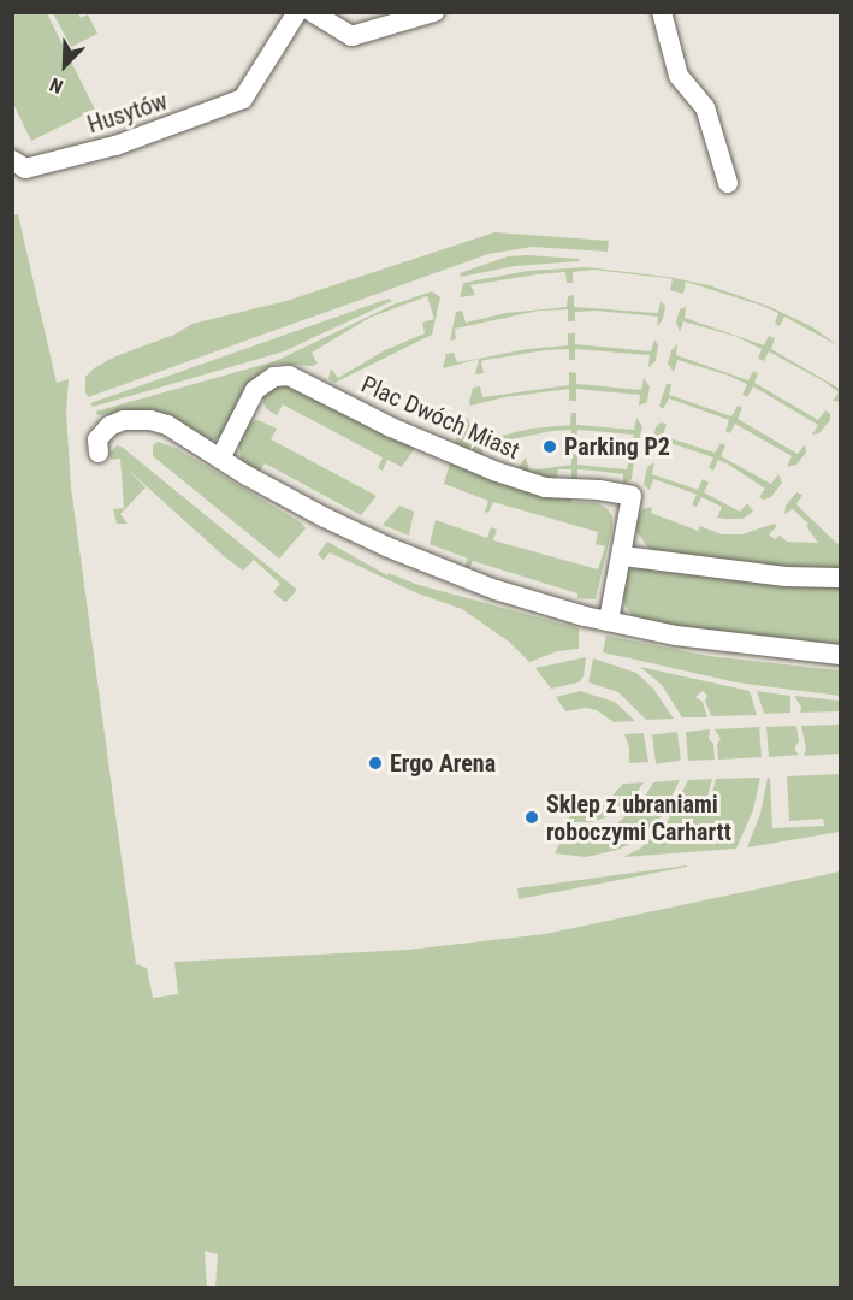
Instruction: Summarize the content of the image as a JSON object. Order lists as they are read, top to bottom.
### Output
{
  "streets": {
    "street": ["Husytów", "Plac Dwóch Miast"]
  },
  "places": ["Parking P2", "Ergo Arena", "Sklep z ubraniami roboczymi Carhartt"],
  "north": "bottom left"
}
